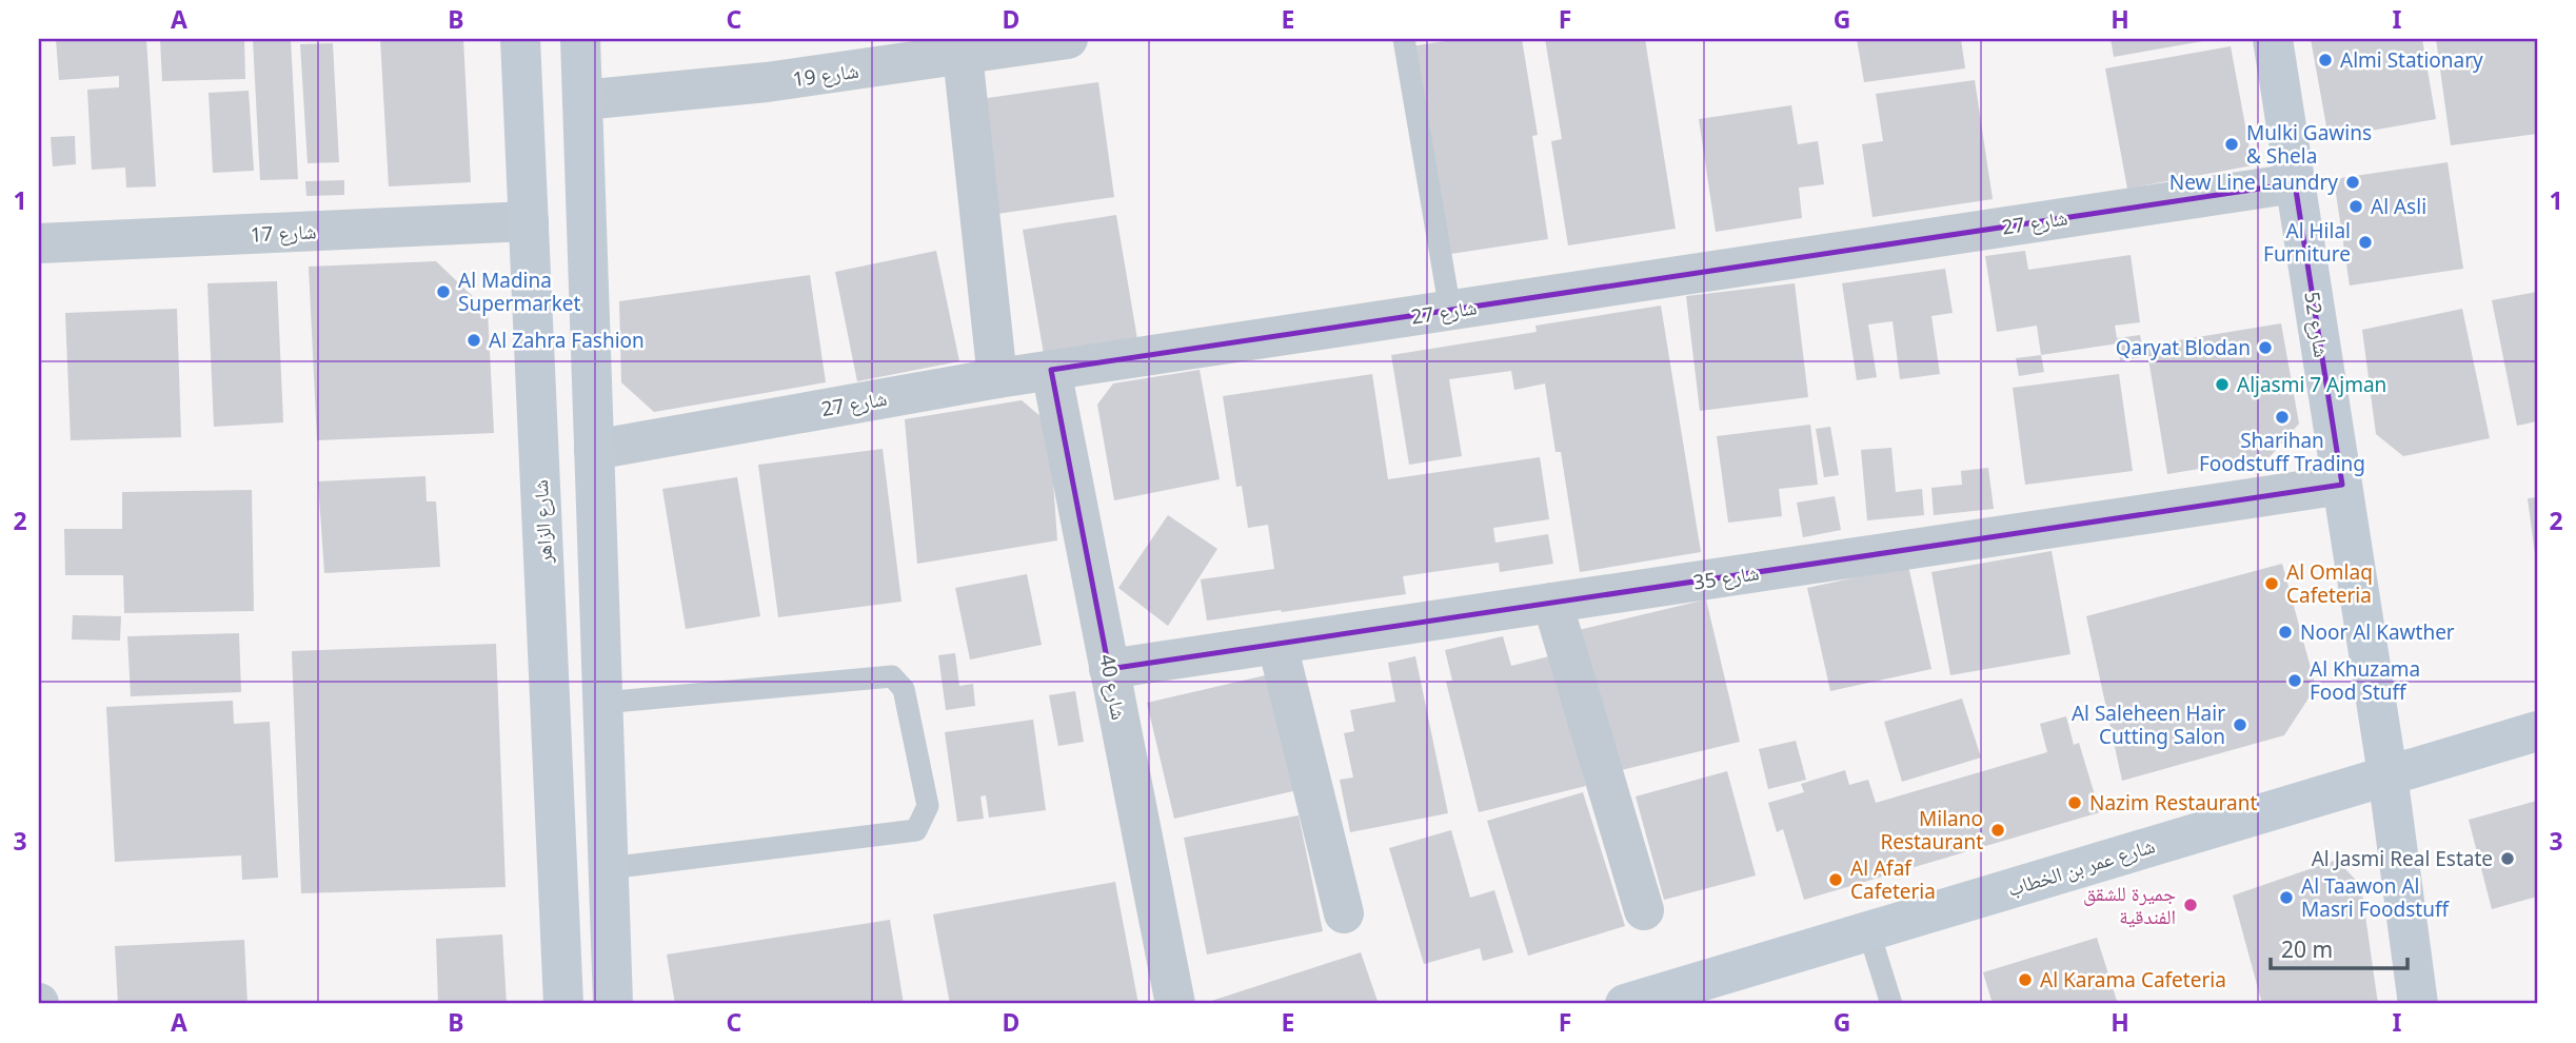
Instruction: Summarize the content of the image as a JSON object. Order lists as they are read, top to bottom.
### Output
{
  "streets": {
    "main road": ["شارع 52", "شارع الزاهر", "شارع عمر بن الخطاب"],
    "street": [
      "شارع 19",
      "شارع 27",
      "شارع 17",
      "شارع 35",
      "شارع 40"
    ]
  },
  "crossings": [
    ["شارع 27", "شارع 52"],
    ["شارع 27", "شارع 40"],
    ["شارع 17", "شارع الزاهر"],
    ["شارع 52", "شارع 35"],
    ["شارع 52", "شارع عمر بن الخطاب"],
    ["شارع 35", "شارع 40"]
  ],
  "places": [
    "Almi Stationary",
    "Mulki Gawins & Shela",
    "New Line Laundry",
    "Al Asli",
    "Al Hilal Furniture",
    "Al Madina Supermarket",
    "Al Zahra Fashion",
    "Qaryat Blodan",
    "Aljasmi 7 Ajman",
    "Sharihan Foodstuff Trading",
    "Al Omlaq Cafeteria",
    "Noor Al Kawther",
    "Al Khuzama Food Stuff",
    "Al Saleheen Hair Cutting Salon",
    "Nazim Restaurant",
    "Milano Restaurant",
    "Al Jasmi Real Estate",
    "Al Afaf Cafeteria",
    "Al Taawon Al Masri Foodstuff",
    "جميرة للشقق الفندقية",
    "Al Karama Cafeteria"
  ],
  "scale_bar": "20 m",
  "grid": {
    "columns": [
      "A",
      "B",
      "C",
      "D",
      "E",
      "F",
      "G",
      "H",
      "I"
    ],
    "rows": ["1", "2", "3"]
  }
}
